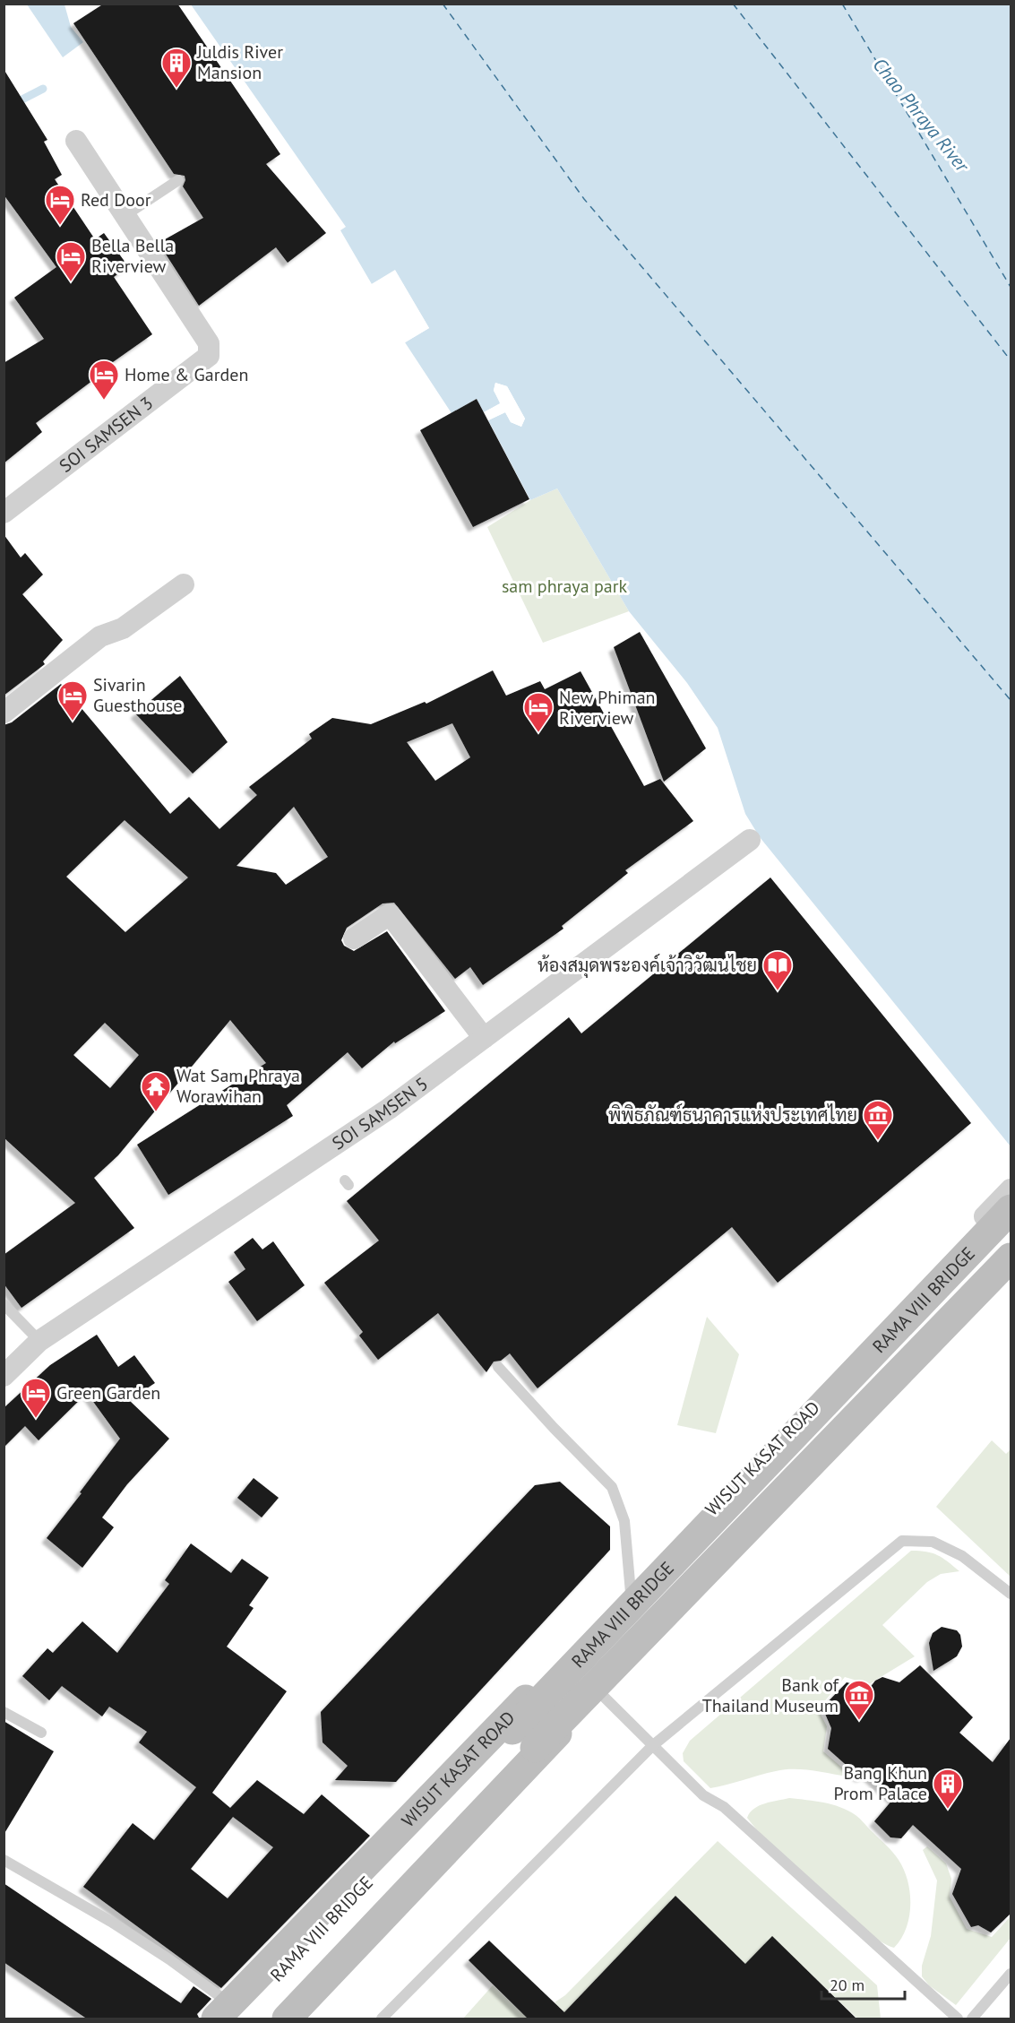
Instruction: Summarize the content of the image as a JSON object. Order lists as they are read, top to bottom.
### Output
{
  "streets": {
    "main road": ["RAMA VIII BRIDGE", "WISUT KASAT ROAD"],
    "street": ["SOI SAMSEN 3", "SOI SAMSEN 5"]
  },
  "crossings": [
    ["RAMA VIII BRIDGE", "WISUT KASAT ROAD"]
  ],
  "water": ["Chao Phraya River"],
  "parks": ["sam phraya park"],
  "places": {
    "building": ["Juldis River Mansion", "Bang Khun Prom Palace"],
    "hotel": [
      "Red Door",
      "Bella Bella Riverview",
      "Home & Garden",
      "Sivarin Guesthouse",
      "New Phiman Riverview",
      "Green Garden"
    ],
    "library": ["ห้องสมุดพระองค์เจ้าวิวัฒนไชย"],
    "temple": ["Wat Sam Phraya Worawihan"],
    "museum": ["พิพิธภัณฑ์ธนาคารแห่งประเทศไทย", "Bank of Thailand Museum"]
  },
  "scale_bar": "20 m"
}
